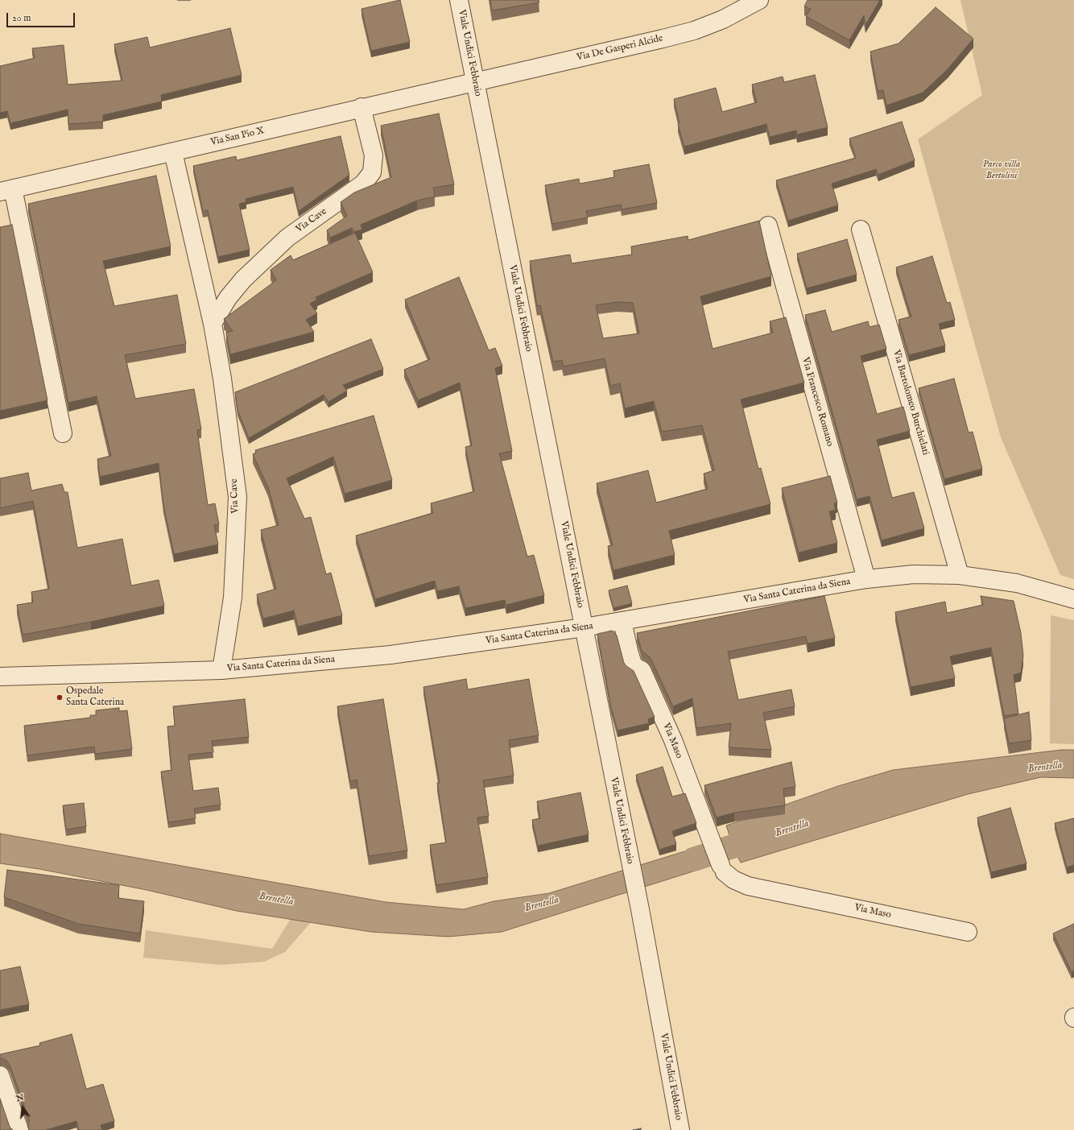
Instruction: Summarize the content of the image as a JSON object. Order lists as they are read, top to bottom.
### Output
{
  "streets": {
    "street": [
      "Via De Gasperi Alcide",
      "Viale Undici Febbraio",
      "Via San Pio X",
      "Via Cave",
      "Via Francesco Romano",
      "Via Bartolomeo Burchielati",
      "Via Santa Caterina da Siena",
      "Via Maso"
    ]
  },
  "crossings": [
    ["Via De Gasperi Alcide", "Viale Undici Febbraio"],
    ["Via De Gasperi Alcide", "Via San Pio X"],
    ["Viale Undici Febbraio", "Via San Pio X"],
    ["Viale Undici Febbraio", "Via Santa Caterina da Siena"],
    ["Via San Pio X", "Via Cave"],
    ["Via Cave", "Via Santa Caterina da Siena"],
    ["Via Francesco Romano", "Via Santa Caterina da Siena"],
    ["Via Bartolomeo Burchielati", "Via Santa Caterina da Siena"],
    ["Via Santa Caterina da Siena", "Via Maso"]
  ],
  "water": ["Brentella"],
  "parks": ["Parco villa Bertolini"],
  "places": ["Ospedale Santa Caterina"],
  "scale_bar": "20 m",
  "north": "top"
}
